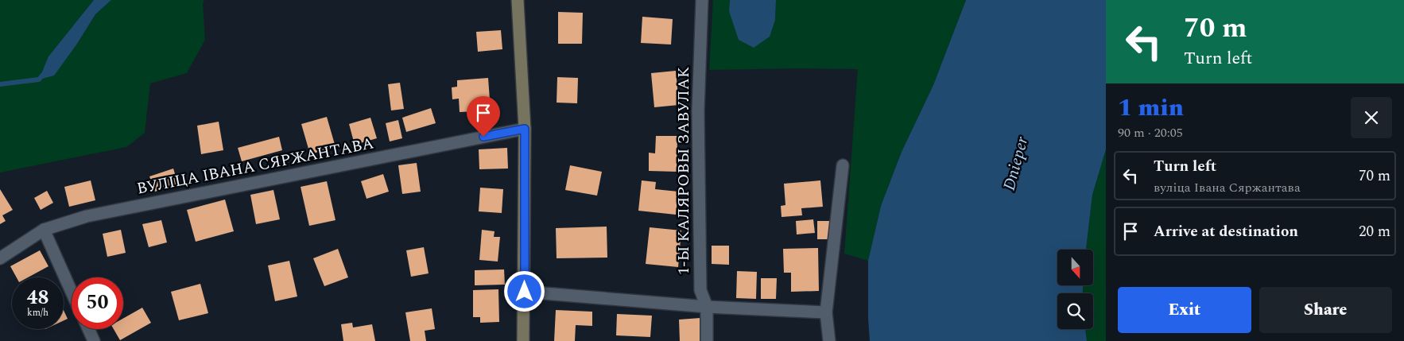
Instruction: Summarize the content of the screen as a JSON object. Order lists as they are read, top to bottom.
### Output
{
  "streets": {
    "street": ["ВУЛІЦА ІВАНА СЯРЖАНТАВА", "1-Ы КАЛЯРОВЫ ЗАВУЛАК"]
  },
  "water": ["Dnieper"],
  "north": "bottom",
  "page": {
    "turn": ["70 m", "Turn left"],
    "heading": ["1 min", "90 m · 20:05"],
    "list": [
      {
        "name": "Turn left",
        "note": "вуліца Івана Сяржантава",
        "value": "70 m"
      },
      {
        "name": "Arrive at destination",
        "value": "20 m"
      }
    ],
    "speed": "48 km/h",
    "limit": "50",
    "buttons": ["Exit", "Share"]
  }
}
